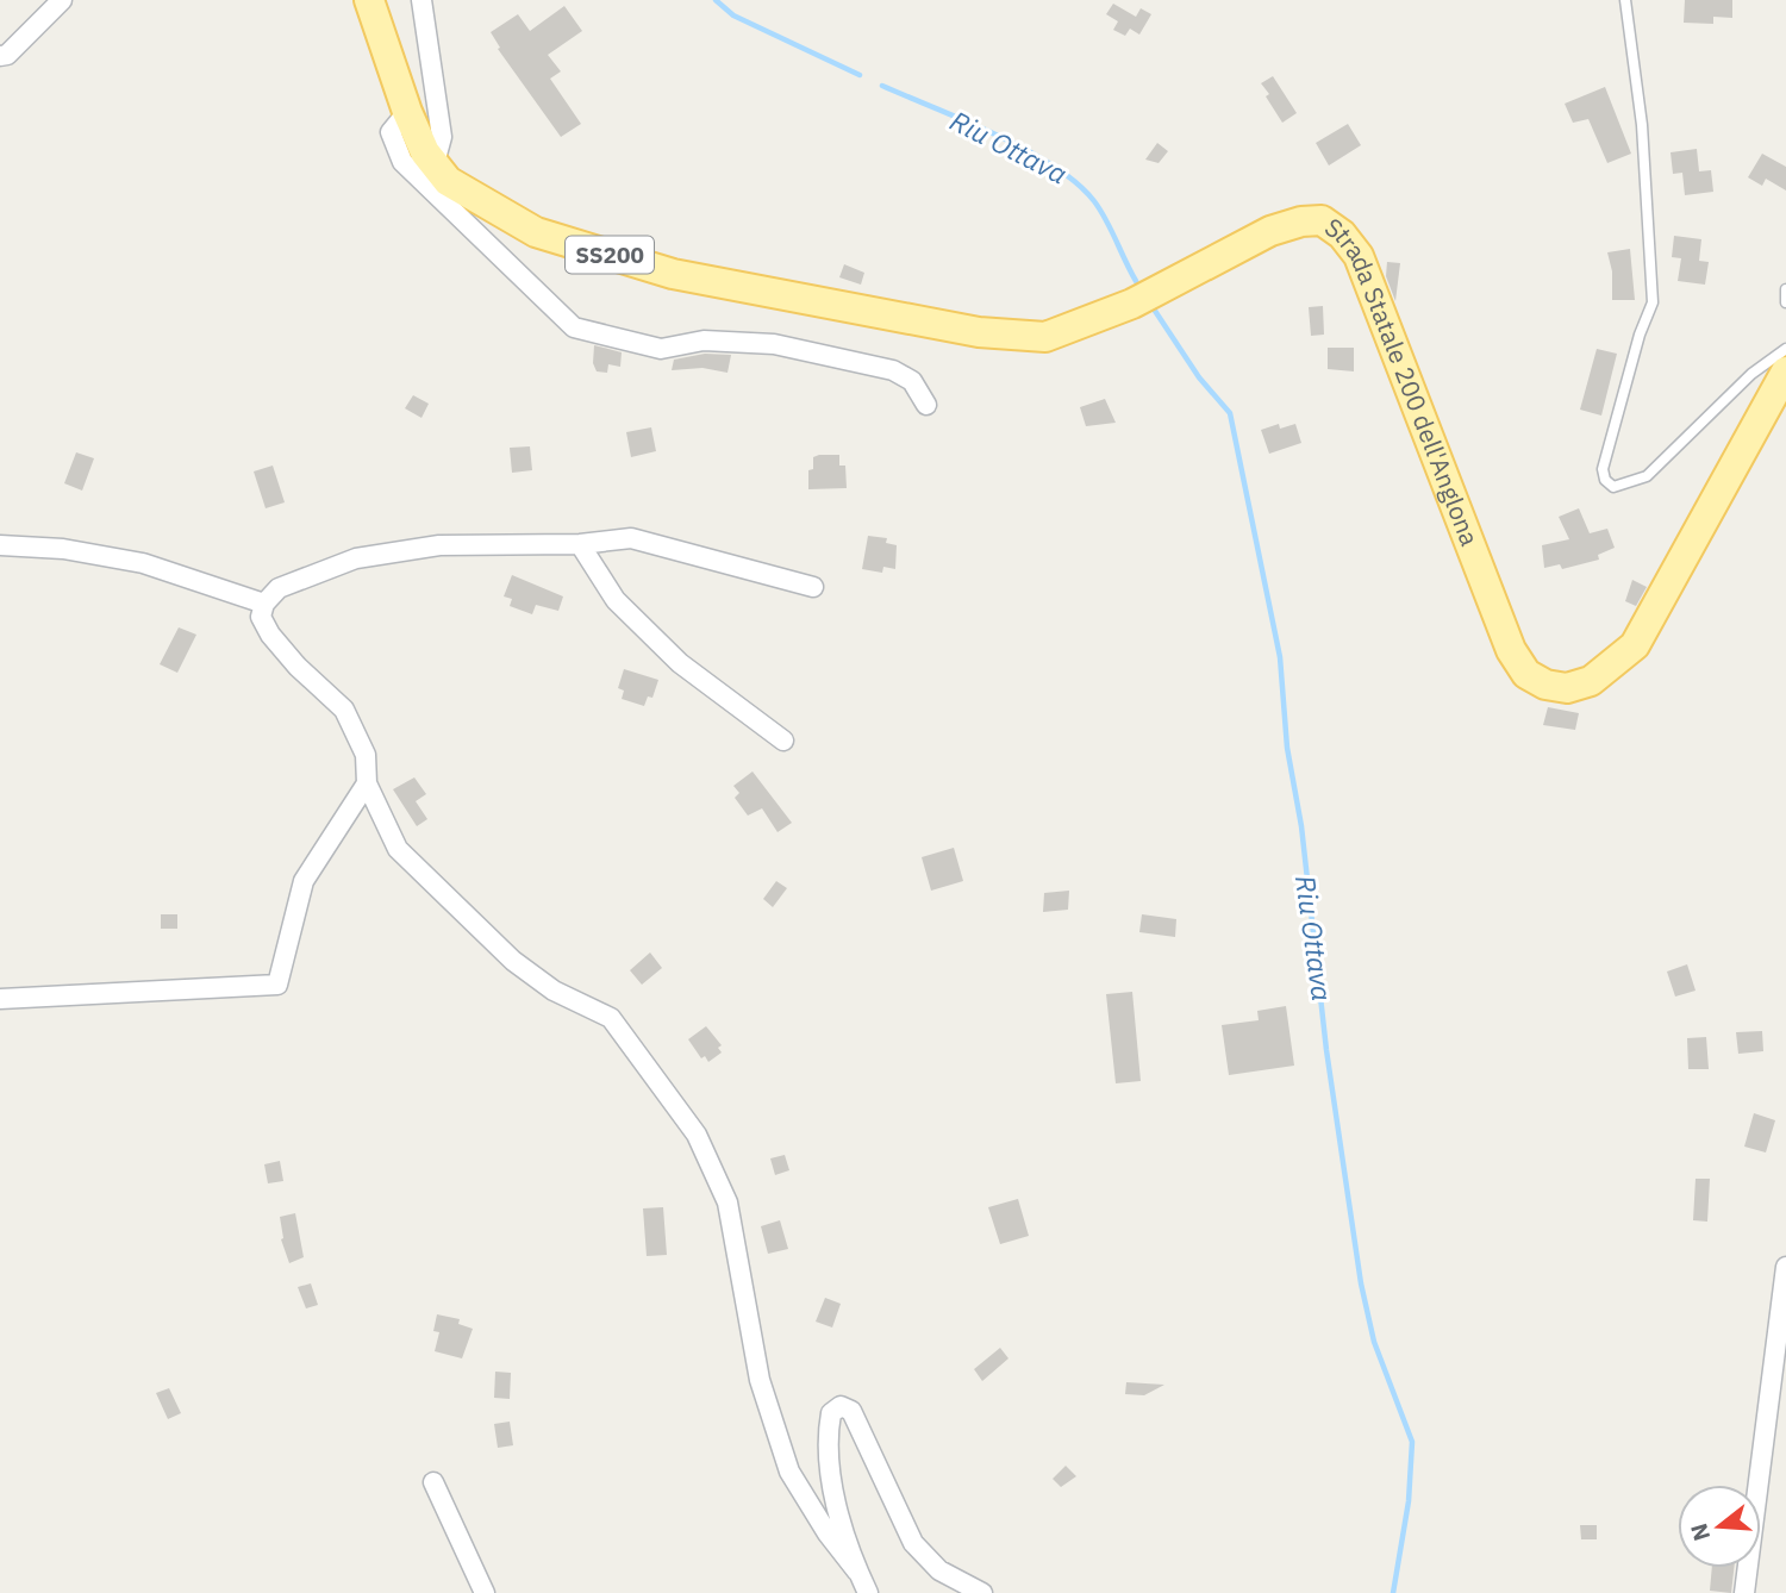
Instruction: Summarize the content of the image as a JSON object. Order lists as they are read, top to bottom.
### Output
{
  "streets": {
    "main road": ["SS200", "Strada Statale 200 dell'Anglona"]
  },
  "water": ["Riu Ottava"],
  "north": "left"
}
